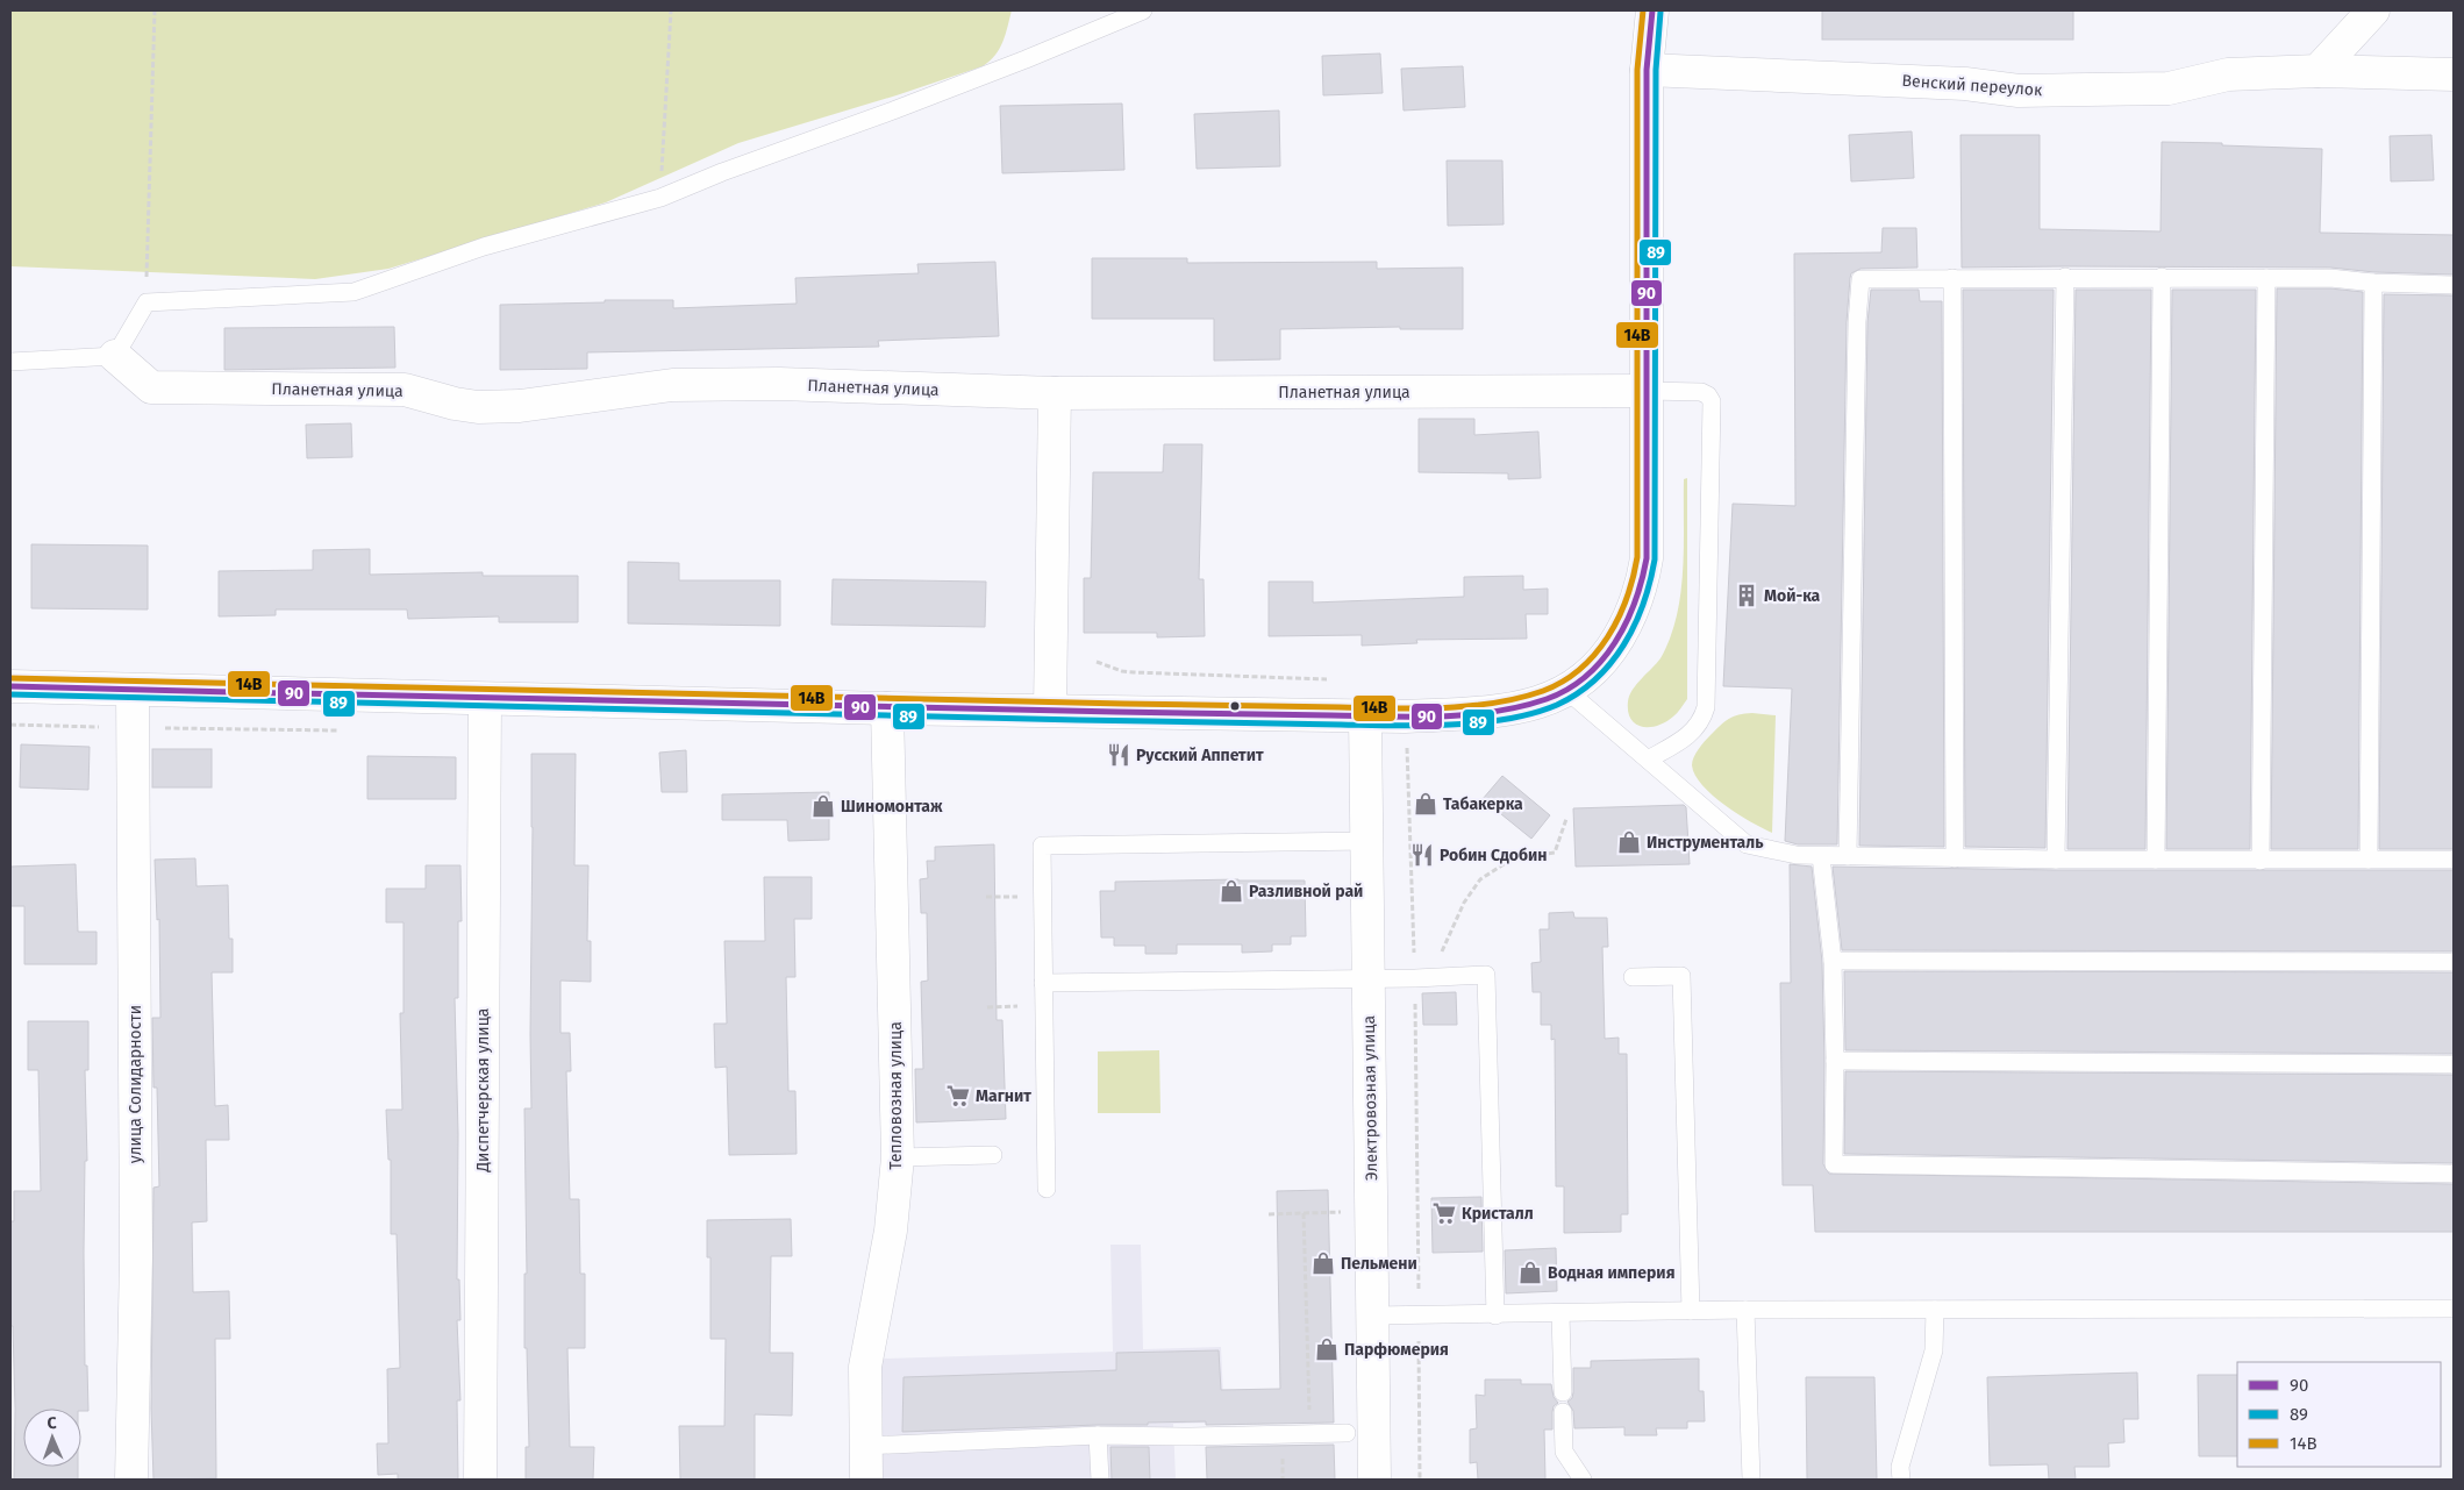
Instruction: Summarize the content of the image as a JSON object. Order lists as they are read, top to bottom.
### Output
{
  "streets": {
    "street": [
      "Венский переулок",
      "Планетная улица",
      "улица Солидарности",
      "Диспетчерская улица",
      "Тепловозная улица",
      "Электровозная улица"
    ]
  },
  "places": {
    "building": ["Мой-ка"],
    "restaurant": ["Русский Аппетит", "Робин Сдобин"],
    "shop": [
      "Табакерка",
      "Шиномонтаж",
      "Инструменталь",
      "Разливной рай",
      "Пельмени",
      "Водная империя",
      "Парфюмерия"
    ],
    "supermarket": ["Магнит", "Кристалл"]
  },
  "lines": ["transit line 90", "transit line 14В", "transit line 89"],
  "legend": ["90", "89", "14В"],
  "north": "top"
}
